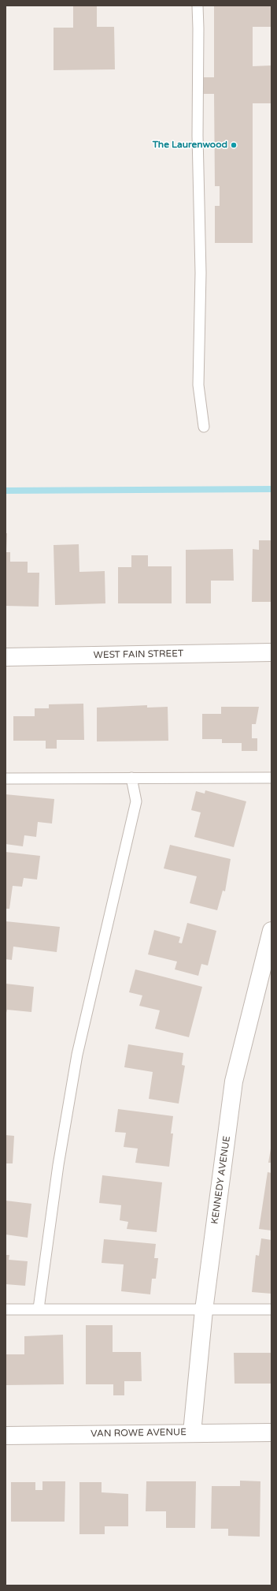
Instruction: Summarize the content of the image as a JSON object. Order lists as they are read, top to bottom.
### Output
{
  "streets": {
    "street": ["WEST FAIN STREET", "KENNEDY AVENUE", "VAN ROWE AVENUE"]
  },
  "crossings": [
    ["KENNEDY AVENUE", "VAN ROWE AVENUE"]
  ],
  "places": ["The Laurenwood"]
}
